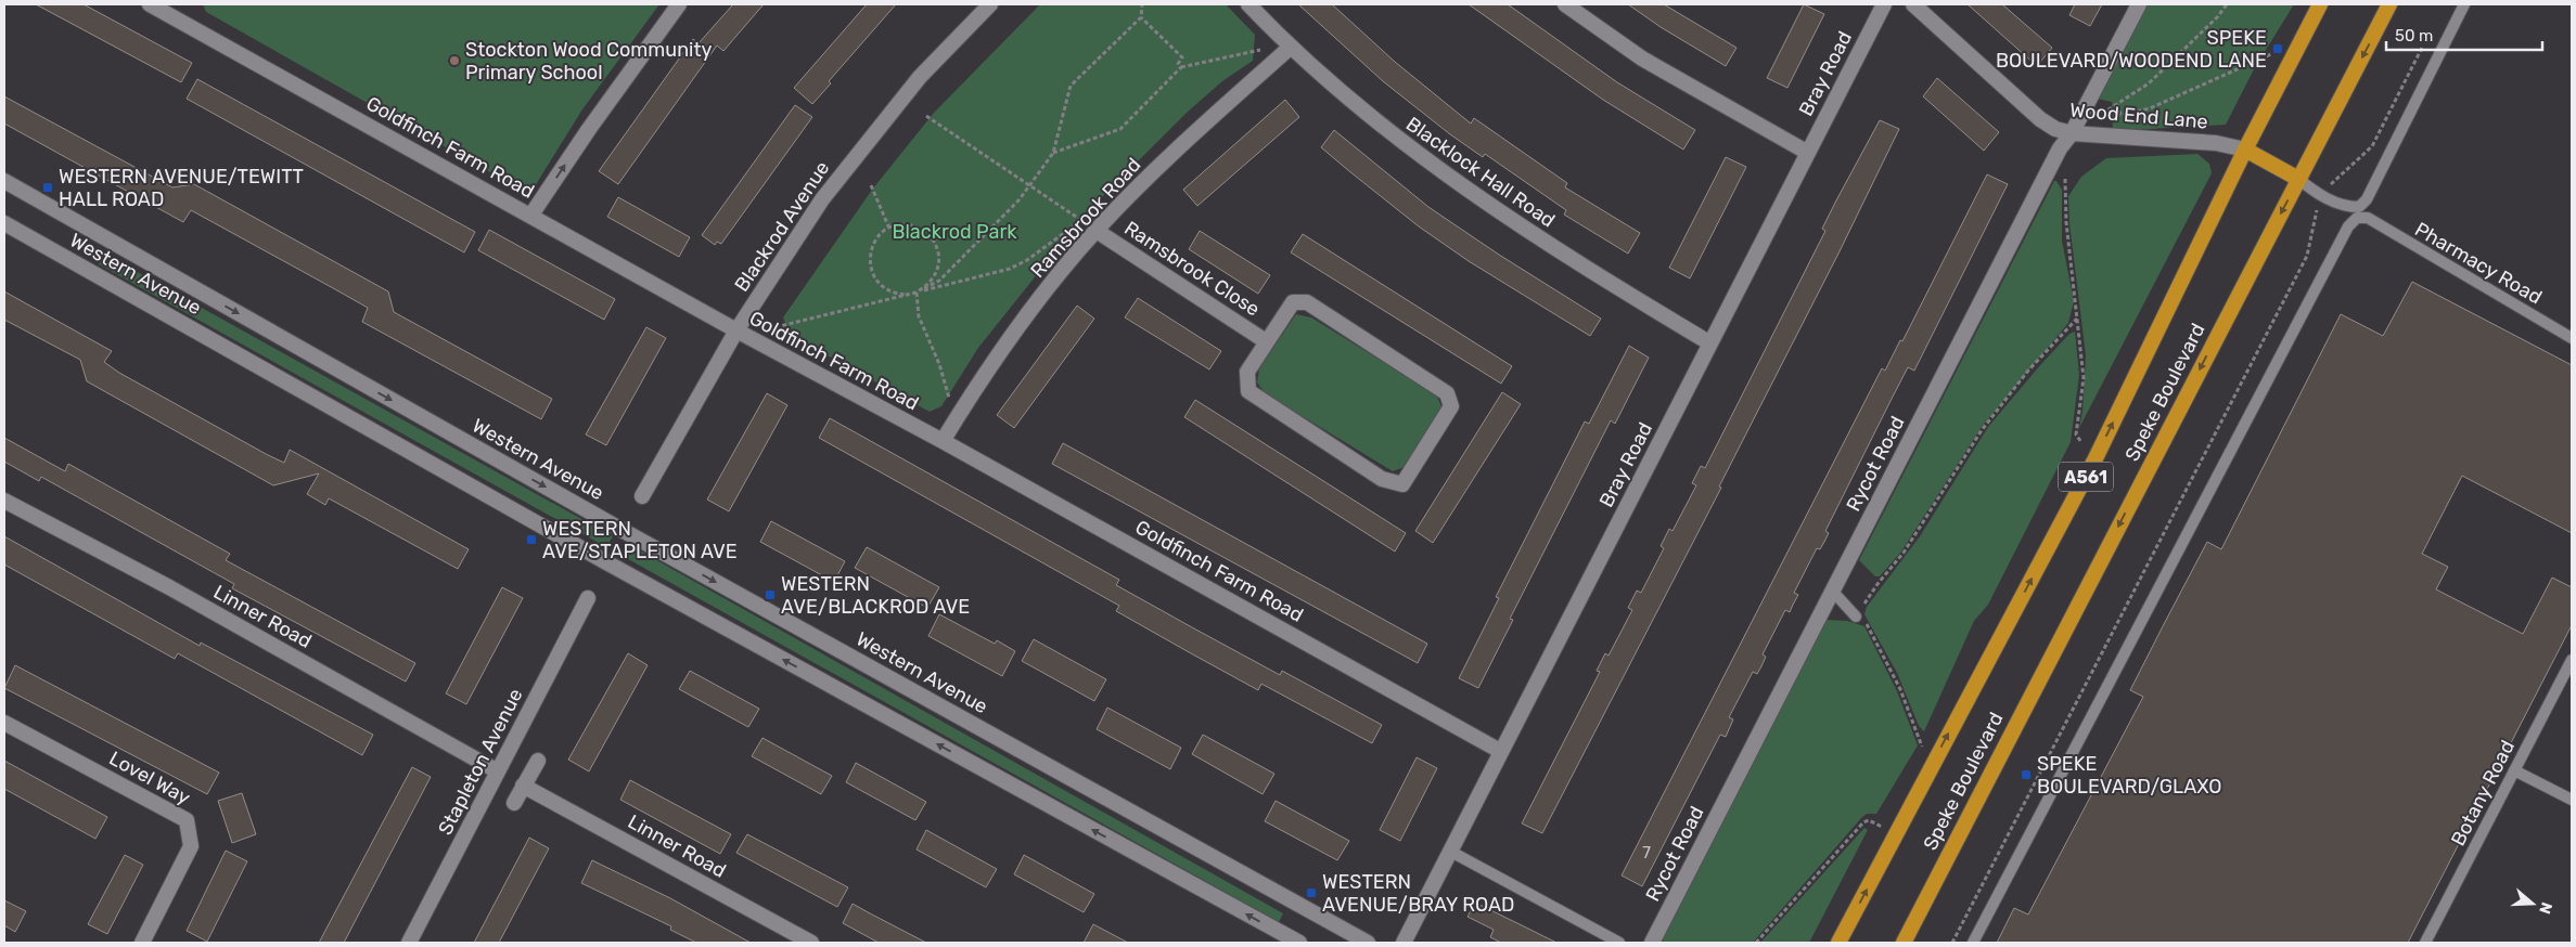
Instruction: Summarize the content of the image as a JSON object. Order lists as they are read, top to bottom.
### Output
{
  "streets": {
    "highway": ["Speke Boulevard", "A561"],
    "street": [
      "Bray Road",
      "Wood End Lane",
      "Goldfinch Farm Road",
      "Blacklock Hall Road",
      "Ramsbrook Road",
      "Blackrod Avenue",
      "Ramsbrook Close",
      "Western Avenue",
      "Rycot Road",
      "Linner Road",
      "Stapleton Avenue",
      "Lovel Way"
    ],
    "lane": ["Pharmacy Road", "Botany Road"]
  },
  "crossings": [
    ["Bray Road", "Goldfinch Farm Road"],
    ["Bray Road", "Blacklock Hall Road"],
    ["Wood End Lane", "Speke Boulevard"],
    ["Wood End Lane", "Rycot Road"],
    ["Goldfinch Farm Road", "Ramsbrook Road"],
    ["Goldfinch Farm Road", "Blackrod Avenue"],
    ["Blacklock Hall Road", "Ramsbrook Road"],
    ["Ramsbrook Road", "Ramsbrook Close"],
    ["Linner Road", "Stapleton Avenue"]
  ],
  "parks": ["Blackrod Park"],
  "places": {
    "transit": [
      "SPEKE BOULEVARD/WOODEND LANE",
      "WESTERN AVENUE/TEWITT HALL ROAD",
      "WESTERN AVE/STAPLETON AVE",
      "WESTERN AVE/BLACKROD AVE",
      "SPEKE BOULEVARD/GLAXO",
      "WESTERN AVENUE/BRAY ROAD"
    ],
    "other": ["Stockton Wood Community Primary School"]
  },
  "house_numbers": ["7"],
  "scale_bar": "50 m",
  "north": "right"
}
